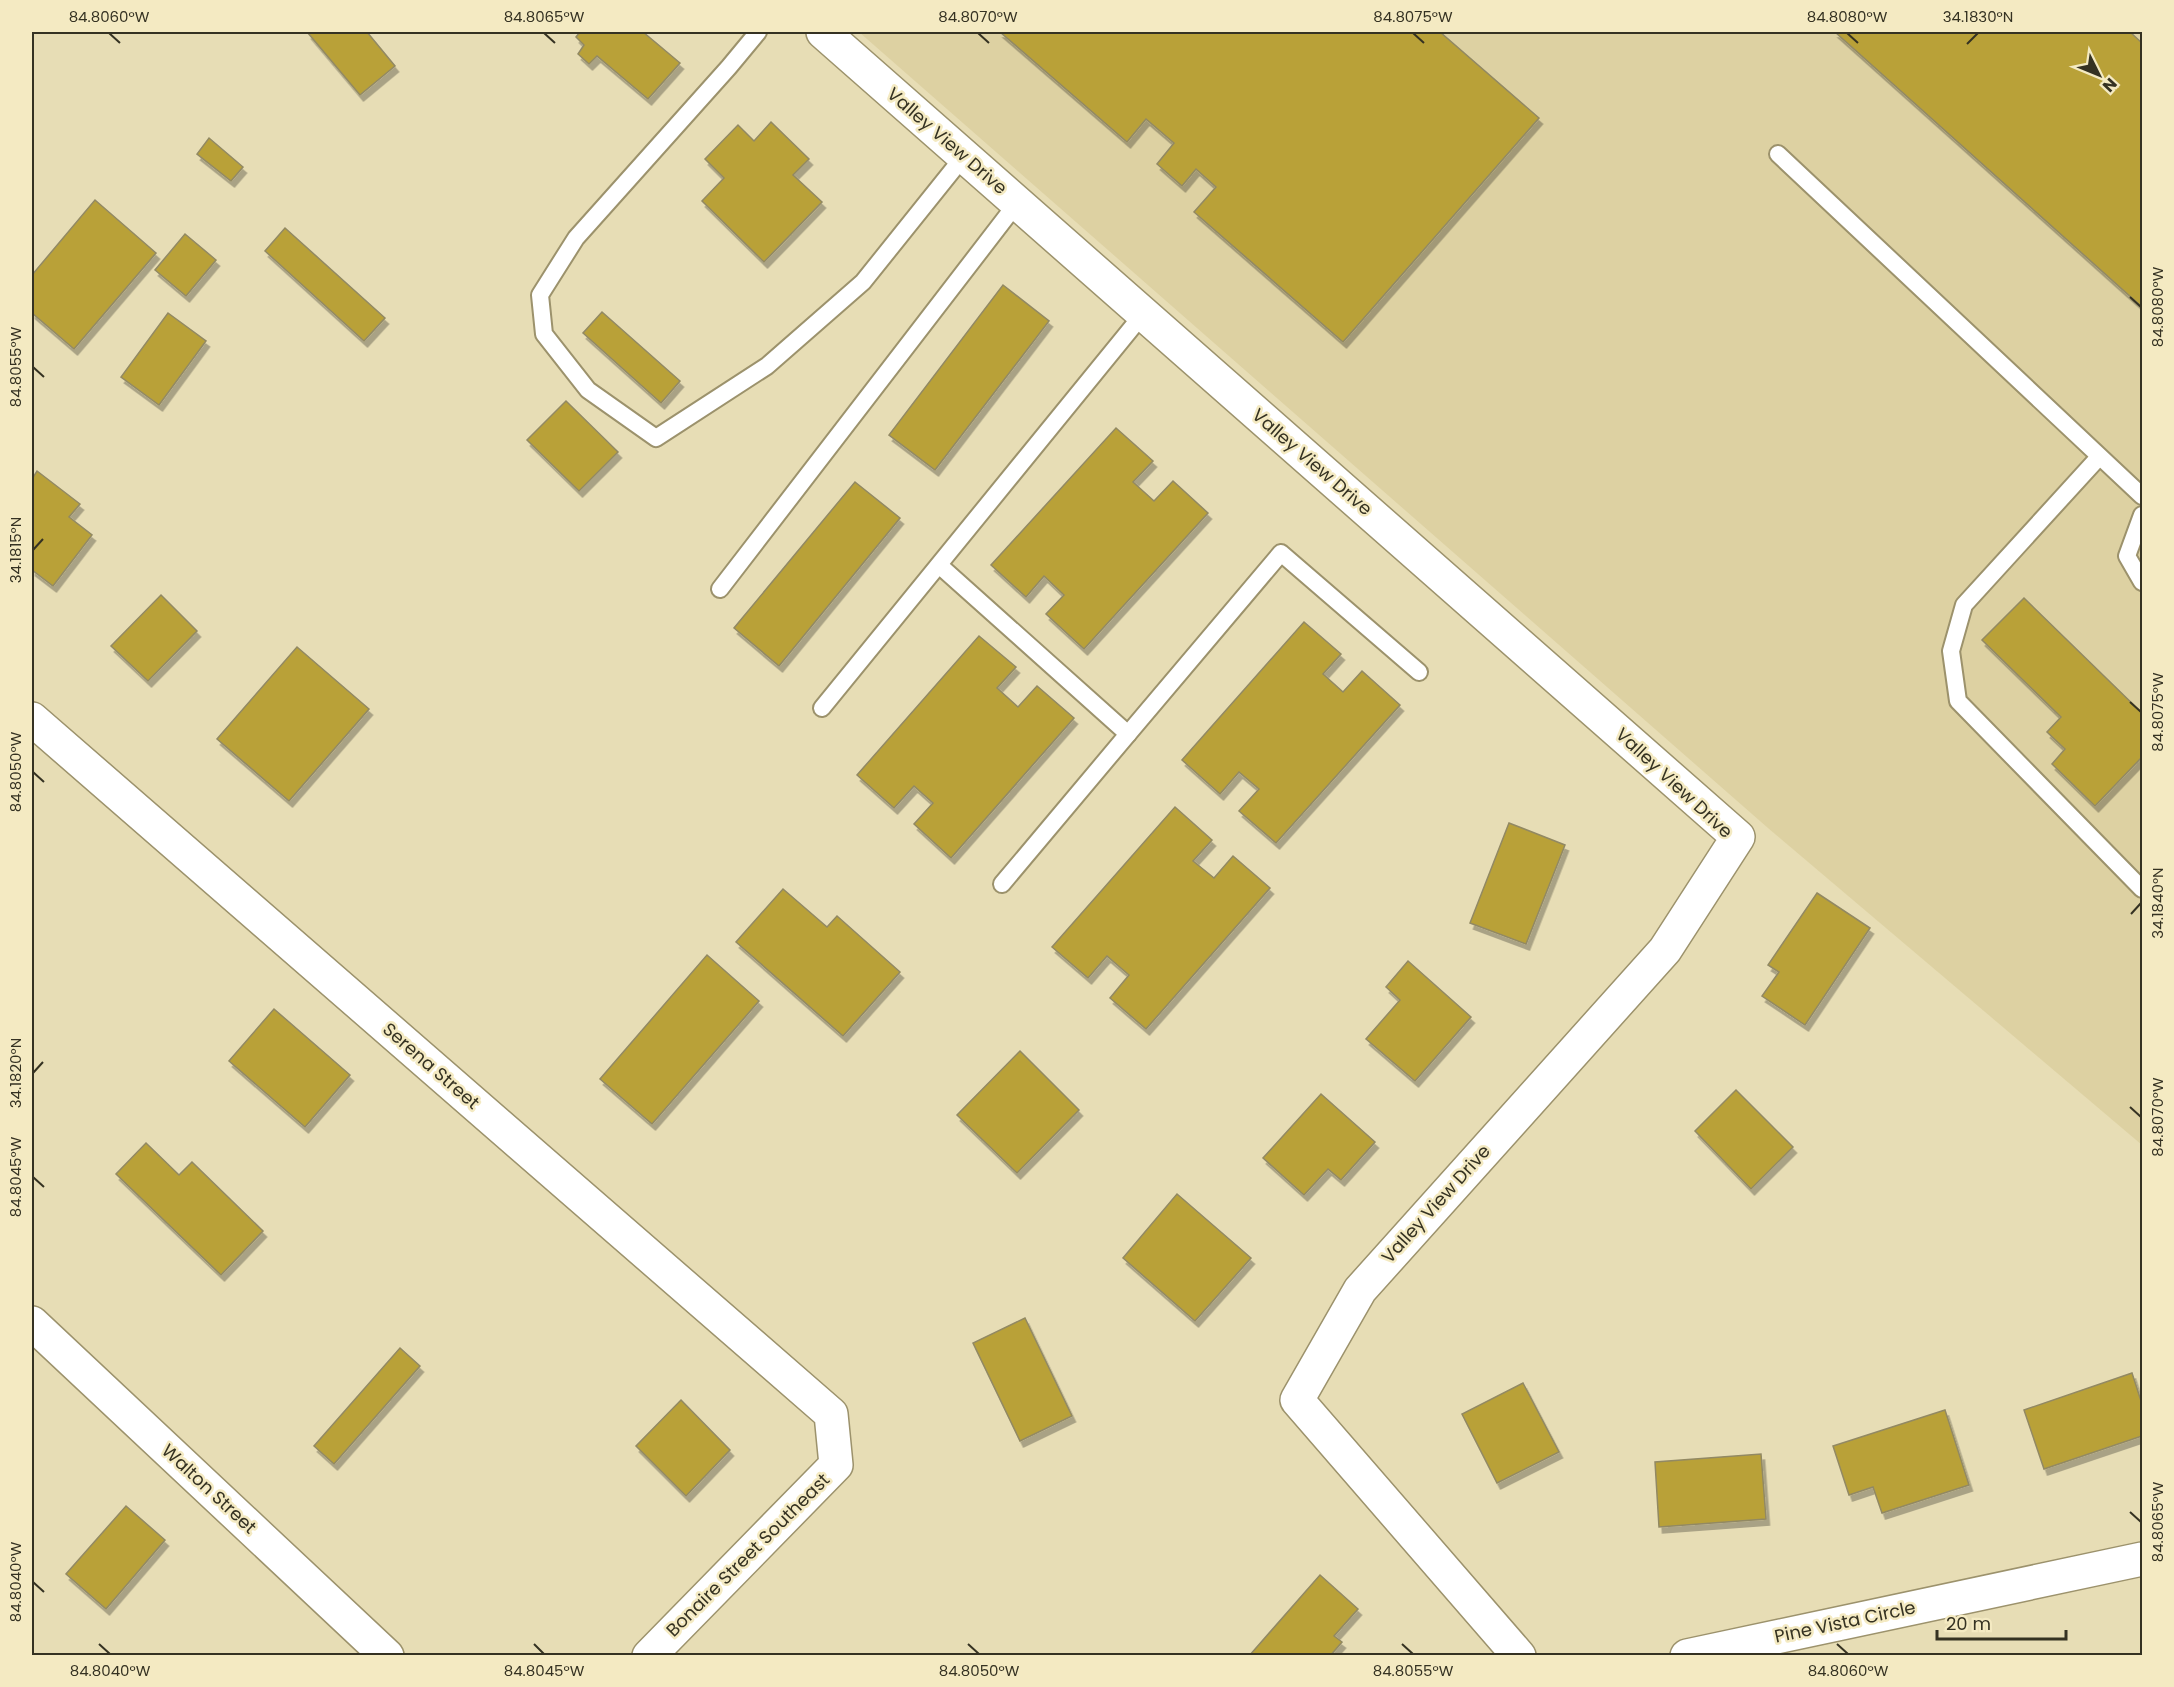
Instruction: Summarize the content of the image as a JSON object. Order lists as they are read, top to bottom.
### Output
{
  "streets": {
    "street": [
      "Valley View Drive",
      "Serena Street",
      "Walton Street",
      "Bonaire Street Southeast",
      "Pine Vista Circle"
    ]
  },
  "crossings": [
    ["Serena Street", "Bonaire Street Southeast"]
  ],
  "scale_bar": "20 m",
  "north": "bottom right",
  "coordinates": [
    "84.8060°W",
    "84.8065°W",
    "84.8070°W",
    "84.8075°W",
    "84.8080°W",
    "34.1830°N",
    "84.8055°W",
    "34.1815°N",
    "84.8050°W",
    "34.1840°N",
    "34.1820°N",
    "84.8045°W",
    "84.8040°W"
  ]
}
